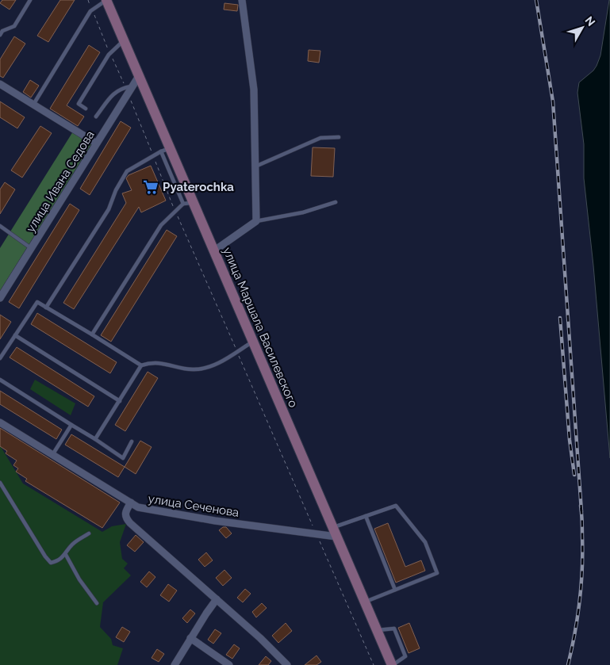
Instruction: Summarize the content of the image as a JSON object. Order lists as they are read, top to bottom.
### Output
{
  "streets": {
    "street": ["улица Ивана Седова", "улица Маршала Василевского", "улица Сеченова"]
  },
  "crossings": [
    ["улица Ивана Седова", "улица Маршала Василевского"],
    ["улица Маршала Василевского", "улица Сеченова"]
  ],
  "places": {
    "supermarket": ["Pyaterochka"]
  },
  "north": "top right"
}
